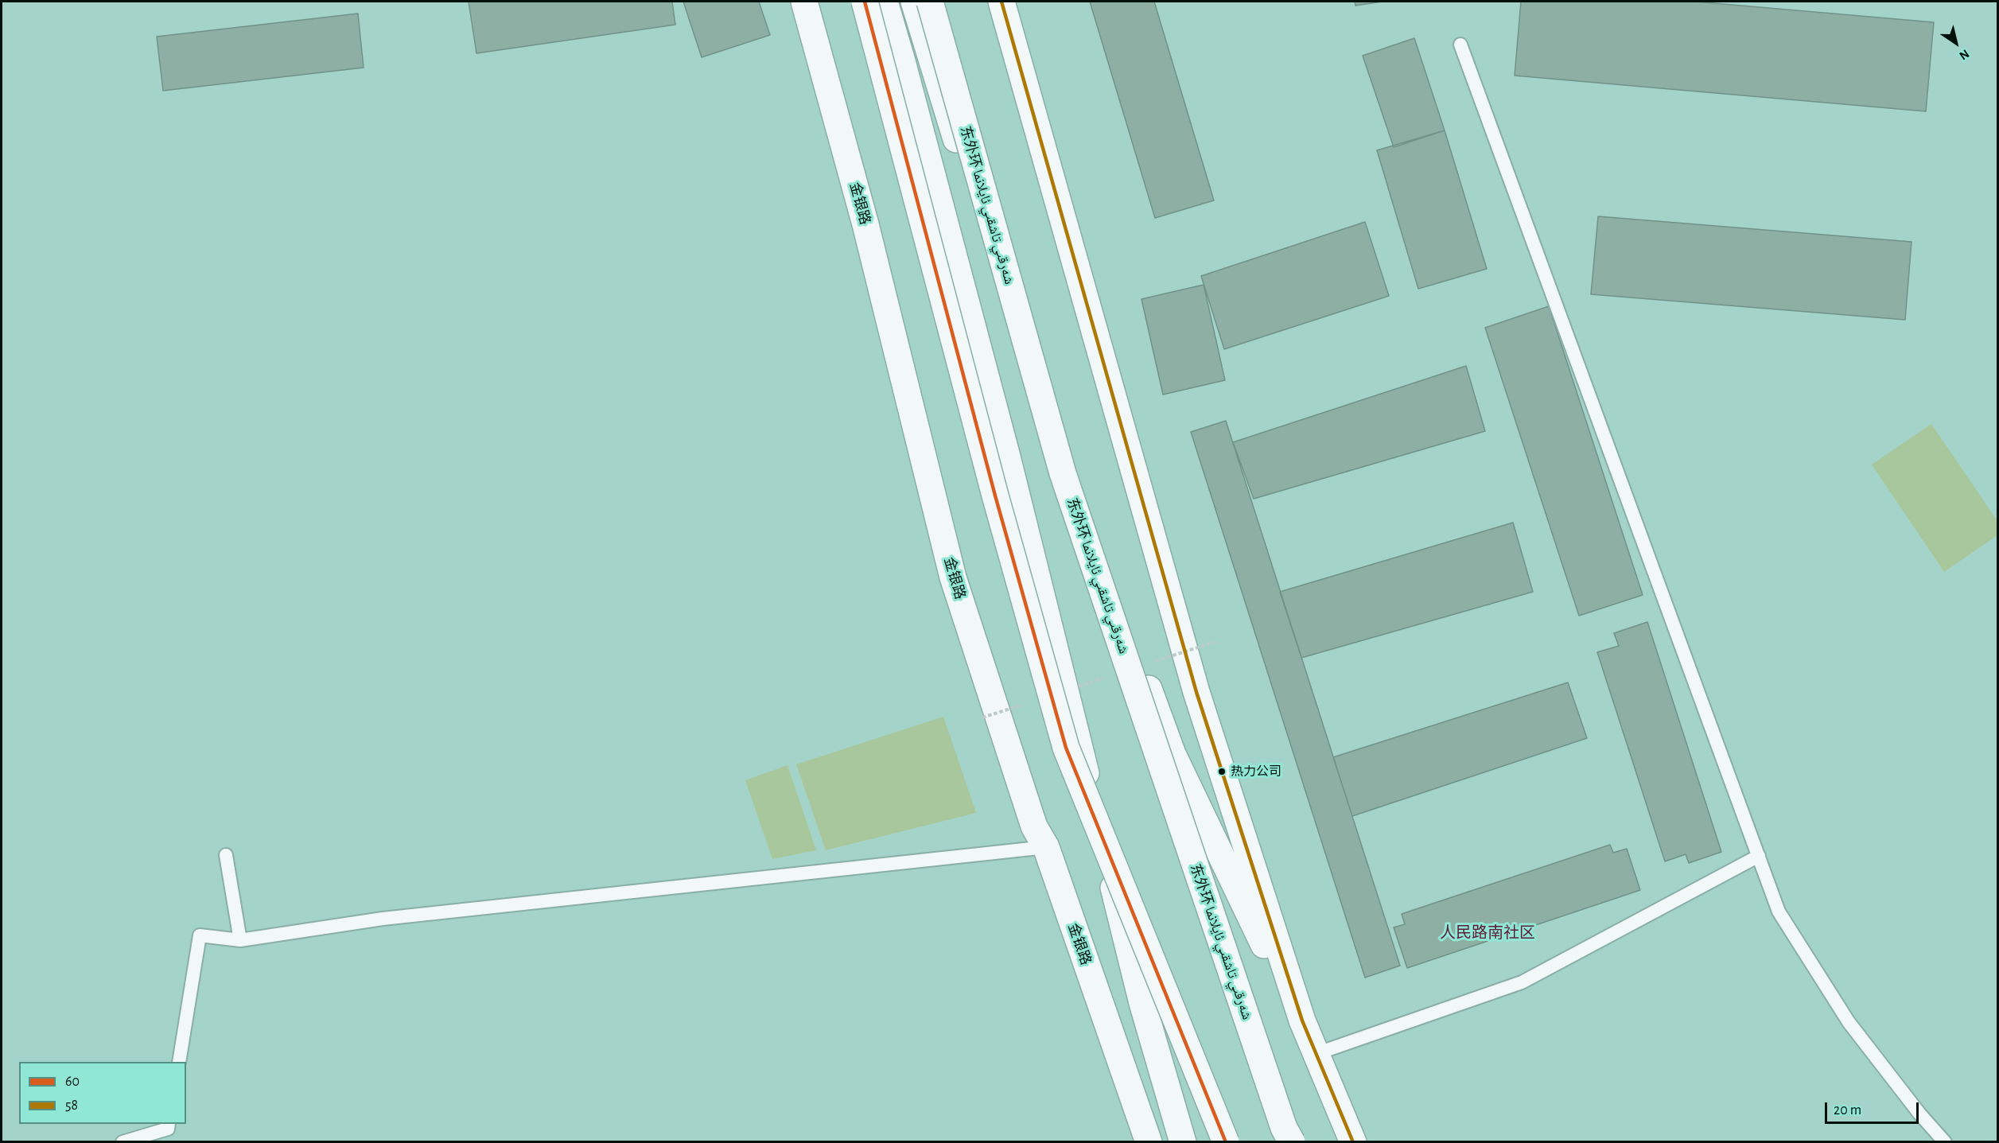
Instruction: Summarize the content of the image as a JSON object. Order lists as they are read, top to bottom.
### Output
{
  "streets": {
    "main road": ["金银路", "东外环 شەرقىي تاشقىي ئايلانما"]
  },
  "districts": ["人民路南社区"],
  "places": ["热力公司"],
  "lines": ["transit line 60", "transit line 58"],
  "legend": ["60", "58"],
  "scale_bar": "20 m",
  "north": "bottom right"
}
